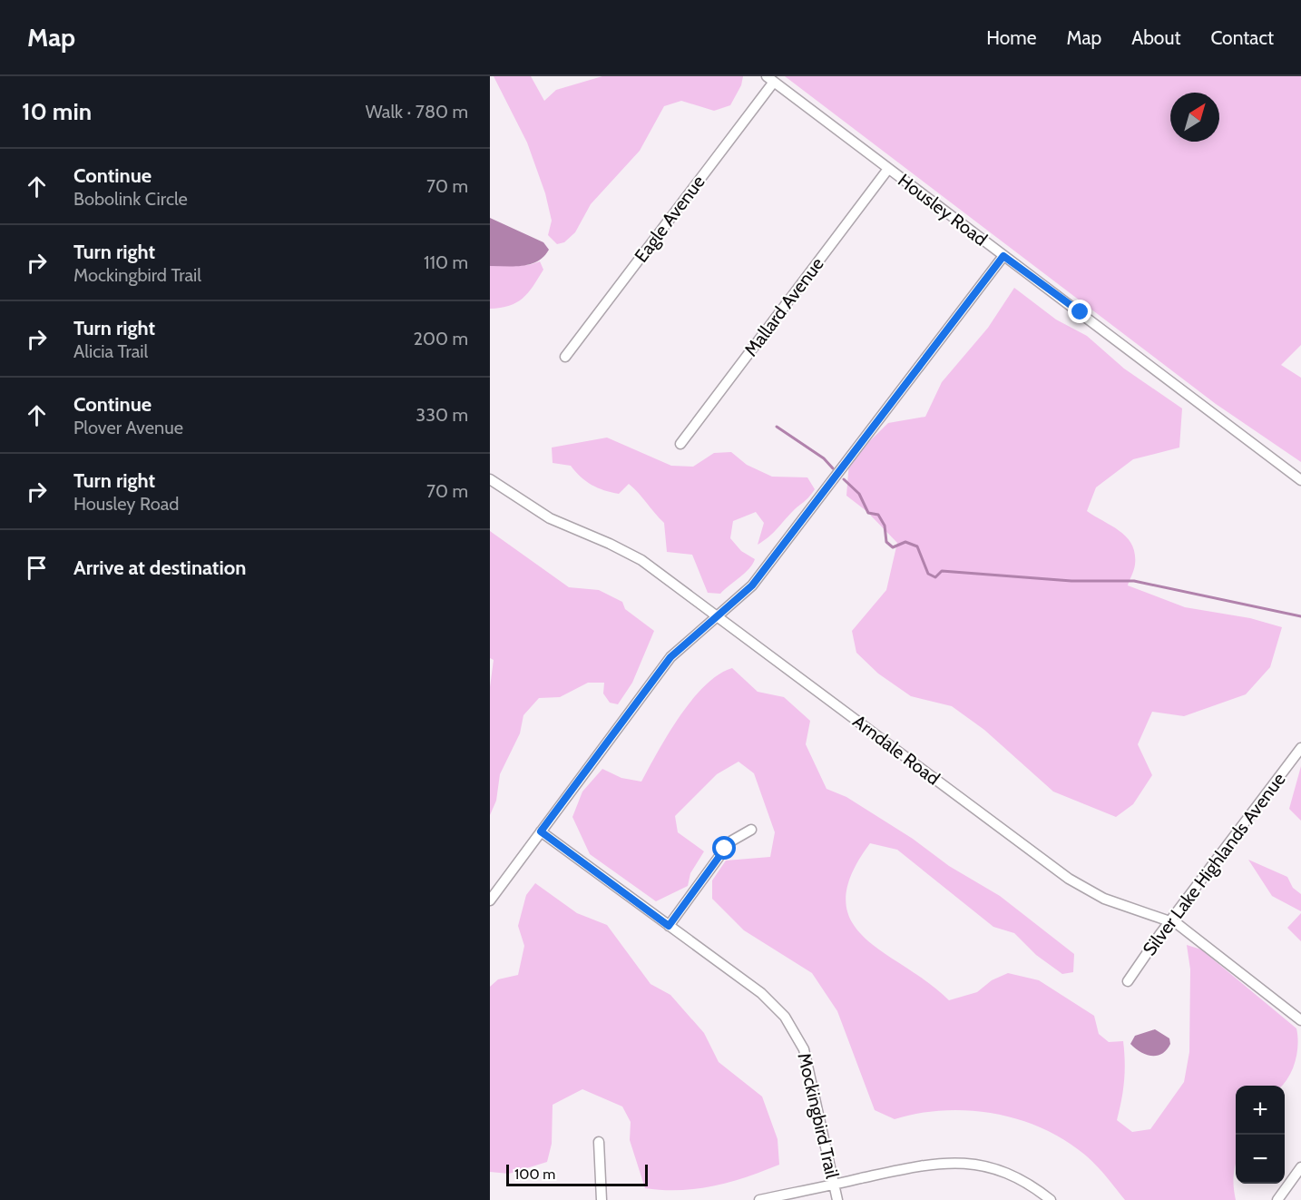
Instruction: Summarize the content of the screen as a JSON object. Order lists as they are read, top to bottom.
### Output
{
  "streets": {
    "street": [
      "Housley Road",
      "Eagle Avenue",
      "Mallard Avenue",
      "Arndale Road",
      "Silver Lake Highlands Avenue",
      "Mockingbird Trail"
    ]
  },
  "crossings": [
    ["Housley Road", "Eagle Avenue"],
    ["Housley Road", "Mallard Avenue"],
    ["Arndale Road", "Silver Lake Highlands Avenue"]
  ],
  "scale_bar": "100 m",
  "north": "top right",
  "page": {
    "header": "Map",
    "nav": [
      "Home",
      "Map",
      "About",
      "Contact"
    ],
    "heading": ["10 min", "Walk · 780 m"],
    "list": [
      ["Continue", "Bobolink Circle", "70 m"],
      ["Turn right", "Mockingbird Trail", "110 m"],
      ["Turn right", "Alicia Trail", "200 m"],
      ["Continue", "Plover Avenue", "330 m"],
      ["Turn right", "Housley Road", "70 m"],
      "Arrive at destination"
    ],
    "map_buttons": ["+", "−"],
    "scale": "100 m"
  }
}
